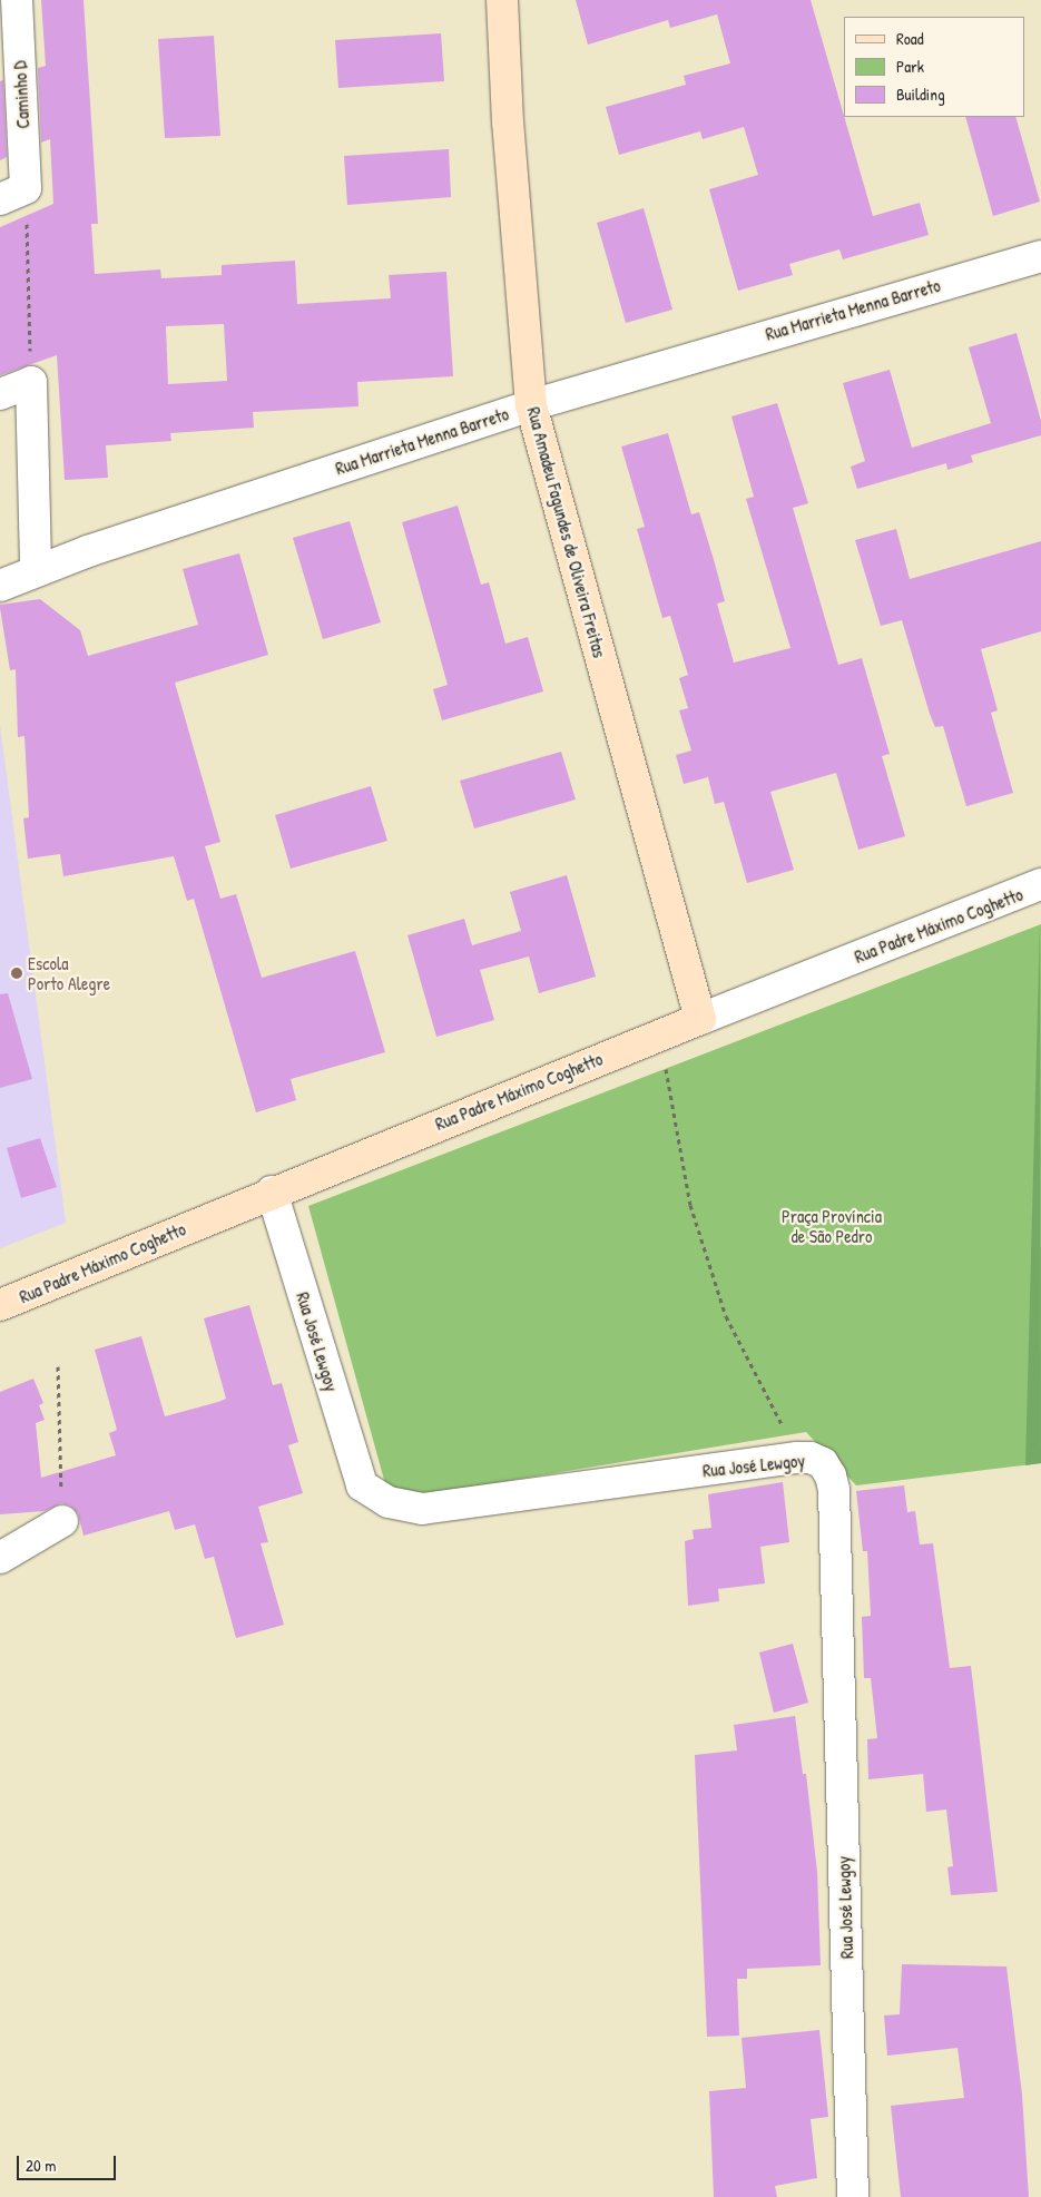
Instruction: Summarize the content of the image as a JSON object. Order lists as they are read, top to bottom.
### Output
{
  "streets": {
    "street": [
      "Caminho D",
      "Rua Marrieta Menna Barreto",
      "Rua Amadeu Fagundes de Oliveira Freitas",
      "Rua Padre Máximo Coghetto",
      "Rua José Lewgoy"
    ]
  },
  "crossings": [
    ["Rua Marrieta Menna Barreto", "Rua Amadeu Fagundes de Oliveira Freitas"],
    ["Rua Amadeu Fagundes de Oliveira Freitas", "Rua Padre Máximo Coghetto"],
    ["Rua Padre Máximo Coghetto", "Rua José Lewgoy"]
  ],
  "parks": ["Praça Província de São Pedro"],
  "places": ["Escola Porto Alegre"],
  "legend": ["Road", "Park", "Building"],
  "scale_bar": "20 m"
}
